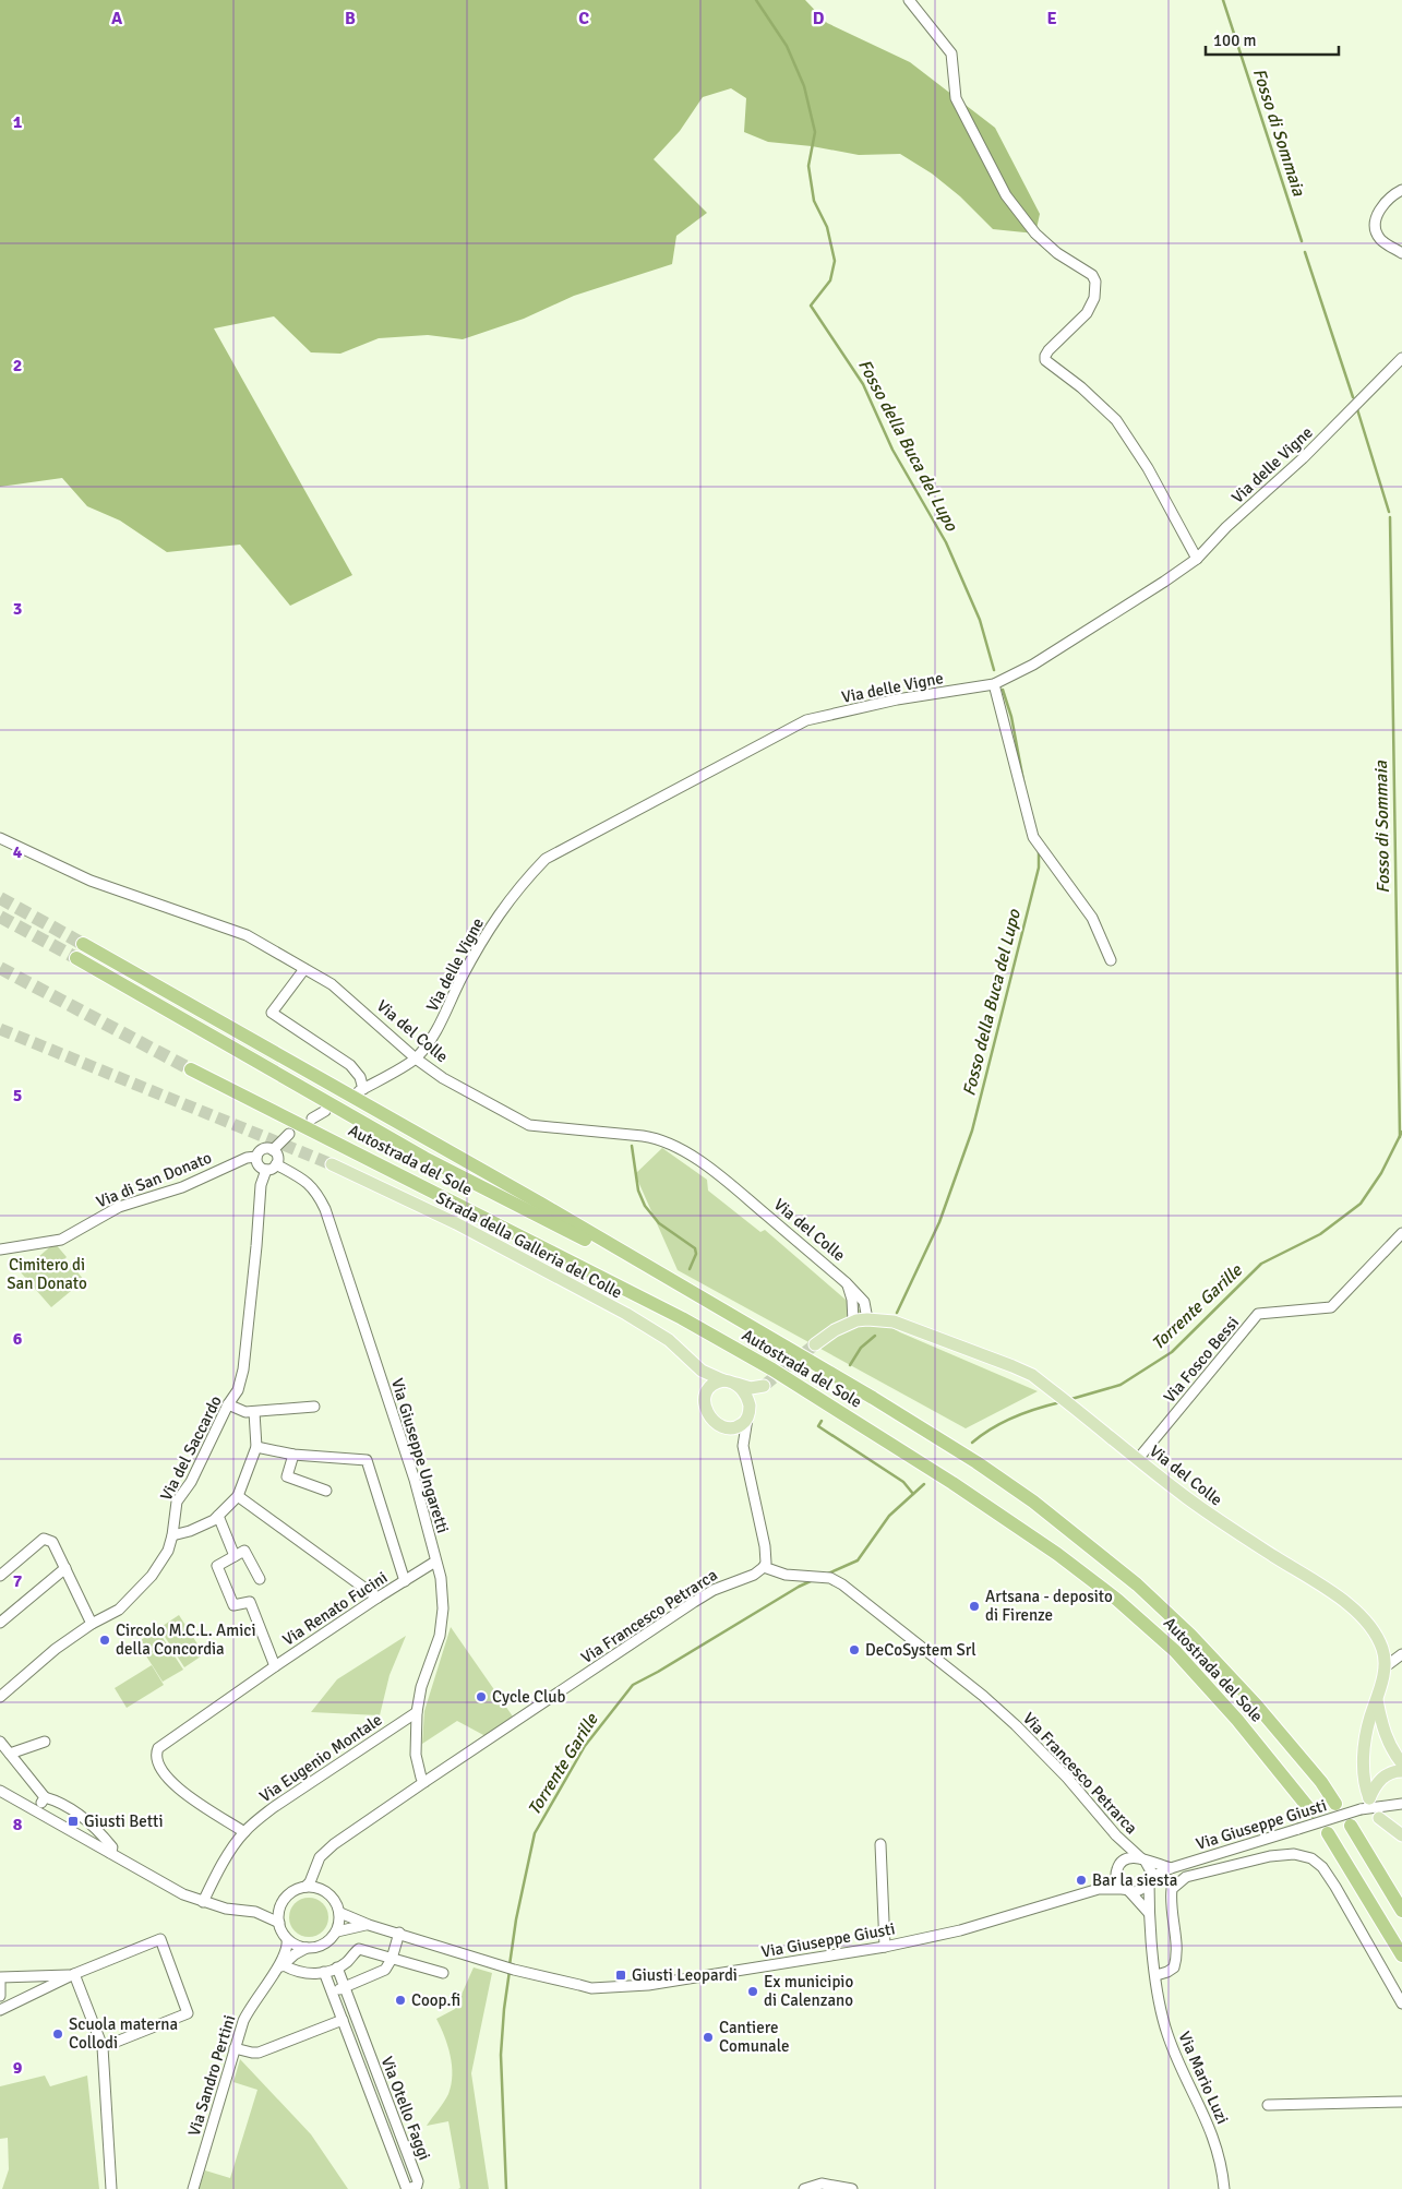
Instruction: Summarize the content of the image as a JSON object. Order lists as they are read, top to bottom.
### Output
{
  "streets": {
    "highway": ["Autostrada del Sole"],
    "main road": ["Via del Colle", "Strada della Galleria del Colle"],
    "street": [
      "Via delle Vigne",
      "Via di San Donato",
      "Via Fosco Bessi",
      "Via del Saccardo",
      "Via Giuseppe Ungaretti",
      "Via Renato Fucini",
      "Via Francesco Petrarca",
      "Via Eugenio Montale",
      "Via Giuseppe Giusti",
      "Via Sandro Pertini",
      "Via Mario Luzi",
      "Via Otello Faggi"
    ]
  },
  "crossings": [
    ["Via delle Vigne", "Via del Colle"],
    ["Via del Colle", "Via Fosco Bessi"],
    ["Via di San Donato", "Via del Saccardo"],
    ["Via di San Donato", "Via Giuseppe Ungaretti"],
    ["Via del Saccardo", "Via Giuseppe Ungaretti"],
    ["Via Giuseppe Ungaretti", "Via Renato Fucini"],
    ["Via Giuseppe Ungaretti", "Via Francesco Petrarca"],
    ["Via Giuseppe Ungaretti", "Via Eugenio Montale"],
    ["Via Renato Fucini", "Via Eugenio Montale"],
    ["Via Francesco Petrarca", "Via Giuseppe Giusti"],
    ["Via Francesco Petrarca", "Via Sandro Pertini"],
    ["Via Francesco Petrarca", "Via Mario Luzi"],
    ["Via Giuseppe Giusti", "Via Sandro Pertini"],
    ["Via Giuseppe Giusti", "Via Mario Luzi"]
  ],
  "water": ["Fosso di Sommaia", "Fosso della Buca del Lupo", "Torrente Garille"],
  "parks": ["Cimitero di San Donato"],
  "places": {
    "other": [
      "Artsana - deposito di Firenze",
      "Circolo M.C.L. Amici della Concordia",
      "DeCoSystem Srl",
      "Cycle Club",
      "Bar la siesta",
      "Ex municipio di Calenzano",
      "Coop.fi",
      "Scuola materna Collodi",
      "Cantiere Comunale"
    ],
    "transit": ["Giusti Betti", "Giusti Leopardi"]
  },
  "scale_bar": "100 m",
  "grid": {
    "columns": [
      "A",
      "B",
      "C",
      "D",
      "E"
    ],
    "rows": [
      "1",
      "2",
      "3",
      "4",
      "5",
      "6",
      "7",
      "8",
      "9"
    ]
  }
}
